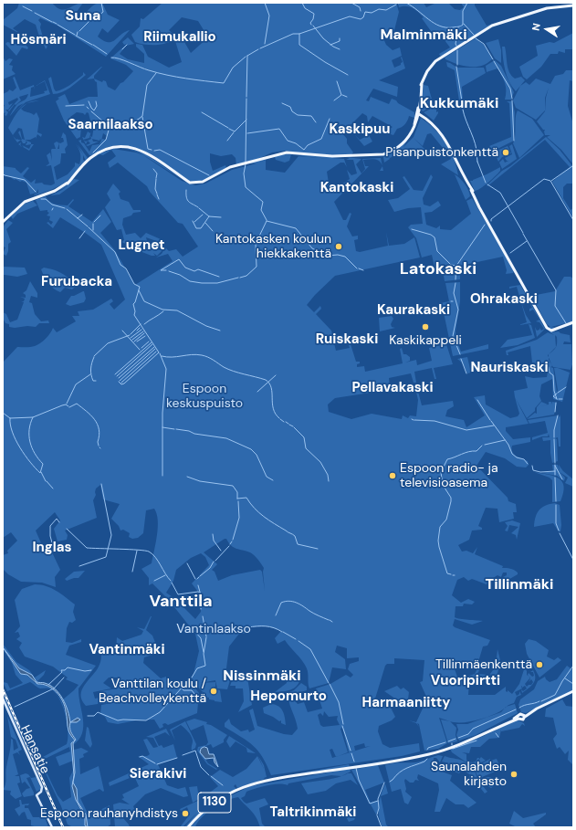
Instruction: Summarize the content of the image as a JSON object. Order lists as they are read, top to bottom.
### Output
{
  "streets": {
    "main road": ["Hansatie", "1130"]
  },
  "districts": [
    "Suna",
    "Malminmäki",
    "Riimukallio",
    "Hösmäri",
    "Kukkumäki",
    "Saarnilaakso",
    "Kaskipuu",
    "Kantokaski",
    "Lugnet",
    "Latokaski",
    "Furubacka",
    "Ohrakaski",
    "Kaurakaski",
    "Ruiskaski",
    "Nauriskaski",
    "Pellavakaski",
    "Inglas",
    "Tillinmäki",
    "Vanttila",
    "Vantinmäki",
    "Nissinmäki",
    "Vuoripirtti",
    "Hepomurto",
    "Harmaaniitty",
    "Sierakivi",
    "Taltrikinmäki"
  ],
  "parks": ["Espoon keskuspuisto", "Vantinlaakso"],
  "places": [
    "Pisanpuistonkenttä",
    "Kantokasken koulun hiekkakenttä",
    "Kaskikappeli",
    "Espoon radio- ja televisioasema",
    "Tillinmäenkenttä",
    "Vanttilan koulu / Beachvolleykenttä",
    "Saunalahden kirjasto",
    "Espoon rauhanyhdistys"
  ],
  "north": "left"
}
